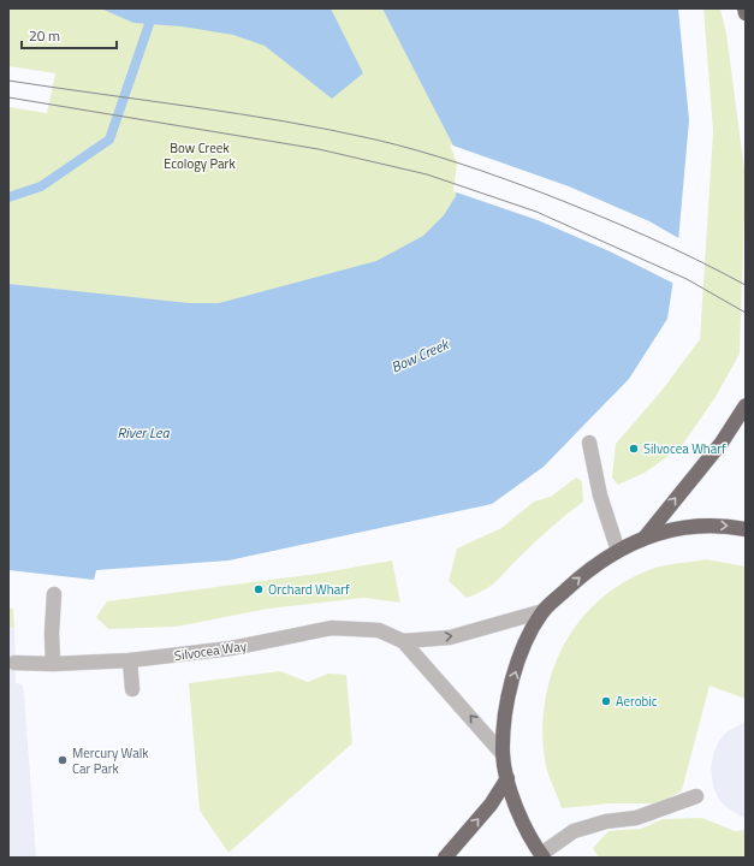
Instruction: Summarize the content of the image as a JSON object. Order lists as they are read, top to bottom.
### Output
{
  "streets": {
    "street": ["Silvocea Way"]
  },
  "water": ["Bow Creek", "River Lea"],
  "parks": ["Bow Creek Ecology Park"],
  "places": [
    "Silvocea Wharf",
    "Orchard Wharf",
    "Aerobic",
    "Mercury Walk Car Park"
  ],
  "scale_bar": "20 m"
}
